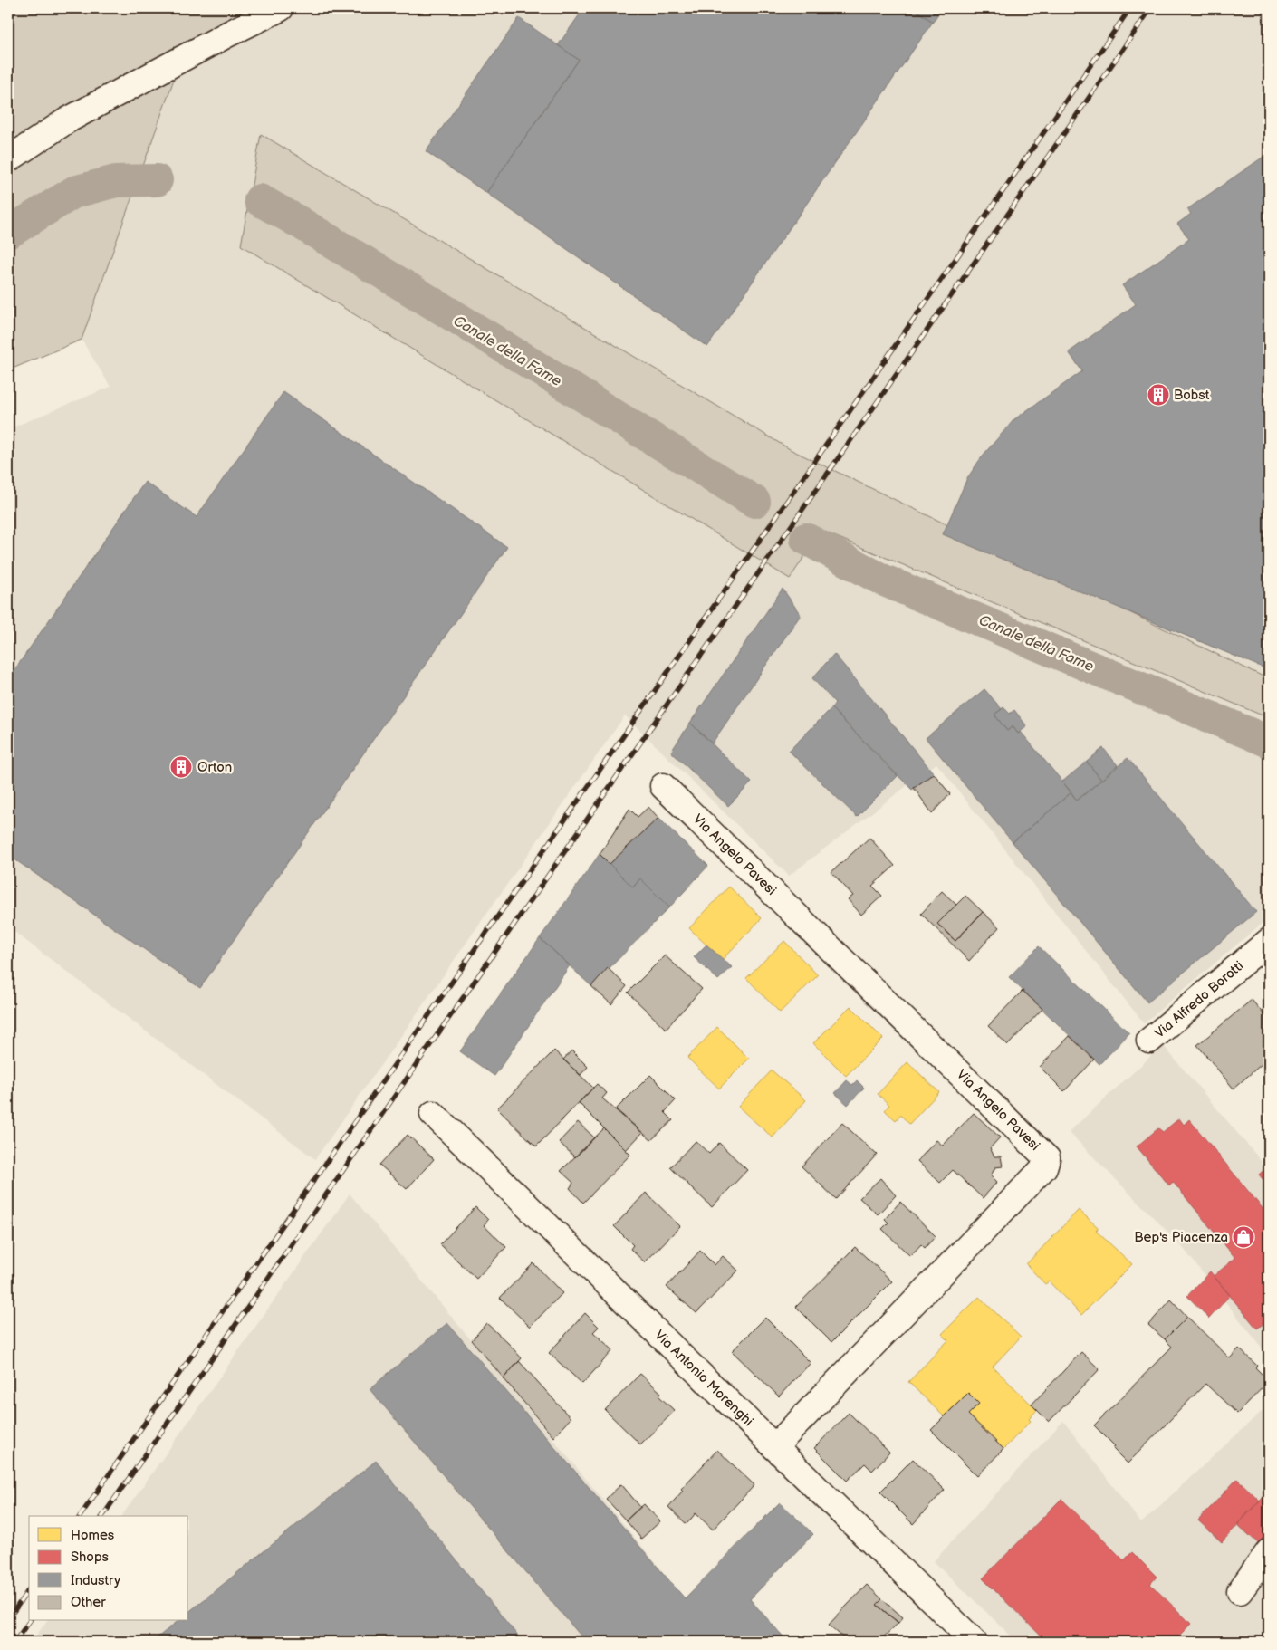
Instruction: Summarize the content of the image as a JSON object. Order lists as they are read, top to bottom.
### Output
{
  "streets": {
    "street": ["Via Angelo Pavesi", "Via Alfredo Borotti", "Via Antonio Morenghi"]
  },
  "crossings": [
    ["Via Angelo Pavesi", "Via Antonio Morenghi"]
  ],
  "water": ["Canale della Fame"],
  "places": {
    "building": ["Bobst", "Orton"],
    "shop": ["Bep's Piacenza"]
  },
  "legend": [
    "Homes",
    "Shops",
    "Industry",
    "Other"
  ]
}
